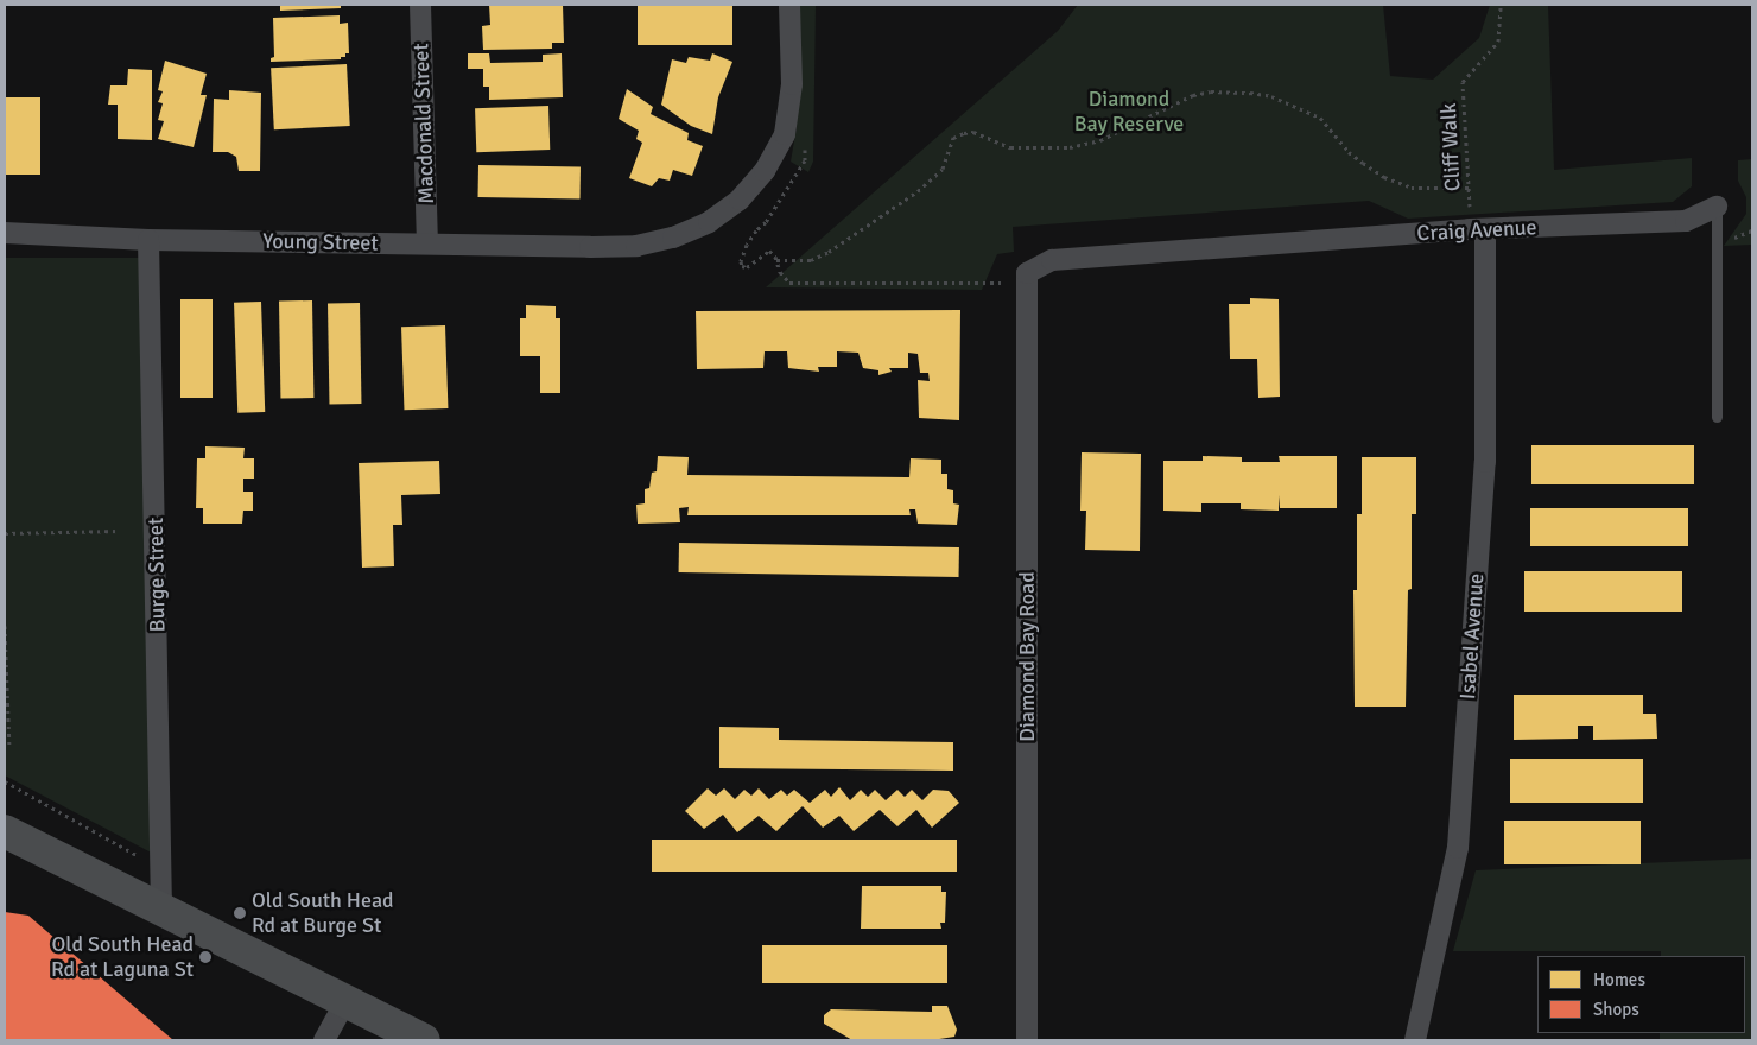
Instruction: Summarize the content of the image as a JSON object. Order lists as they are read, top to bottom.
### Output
{
  "streets": {
    "street": [
      "Macdonald Street",
      "Craig Avenue",
      "Young Street",
      "Burge Street",
      "Isabel Avenue",
      "Diamond Bay Road"
    ],
    "path": ["Cliff Walk"]
  },
  "crossings": [
    ["Macdonald Street", "Young Street"],
    ["Cliff Walk", "Craig Avenue"],
    ["Cliff Walk", "Isabel Avenue"],
    ["Craig Avenue", "Isabel Avenue"],
    ["Craig Avenue", "Diamond Bay Road"],
    ["Young Street", "Burge Street"]
  ],
  "parks": ["Diamond Bay Reserve"],
  "places": ["Old South Head Rd at Burge St", "Old South Head Rd at Laguna St"],
  "legend": ["Homes", "Shops"]
}
